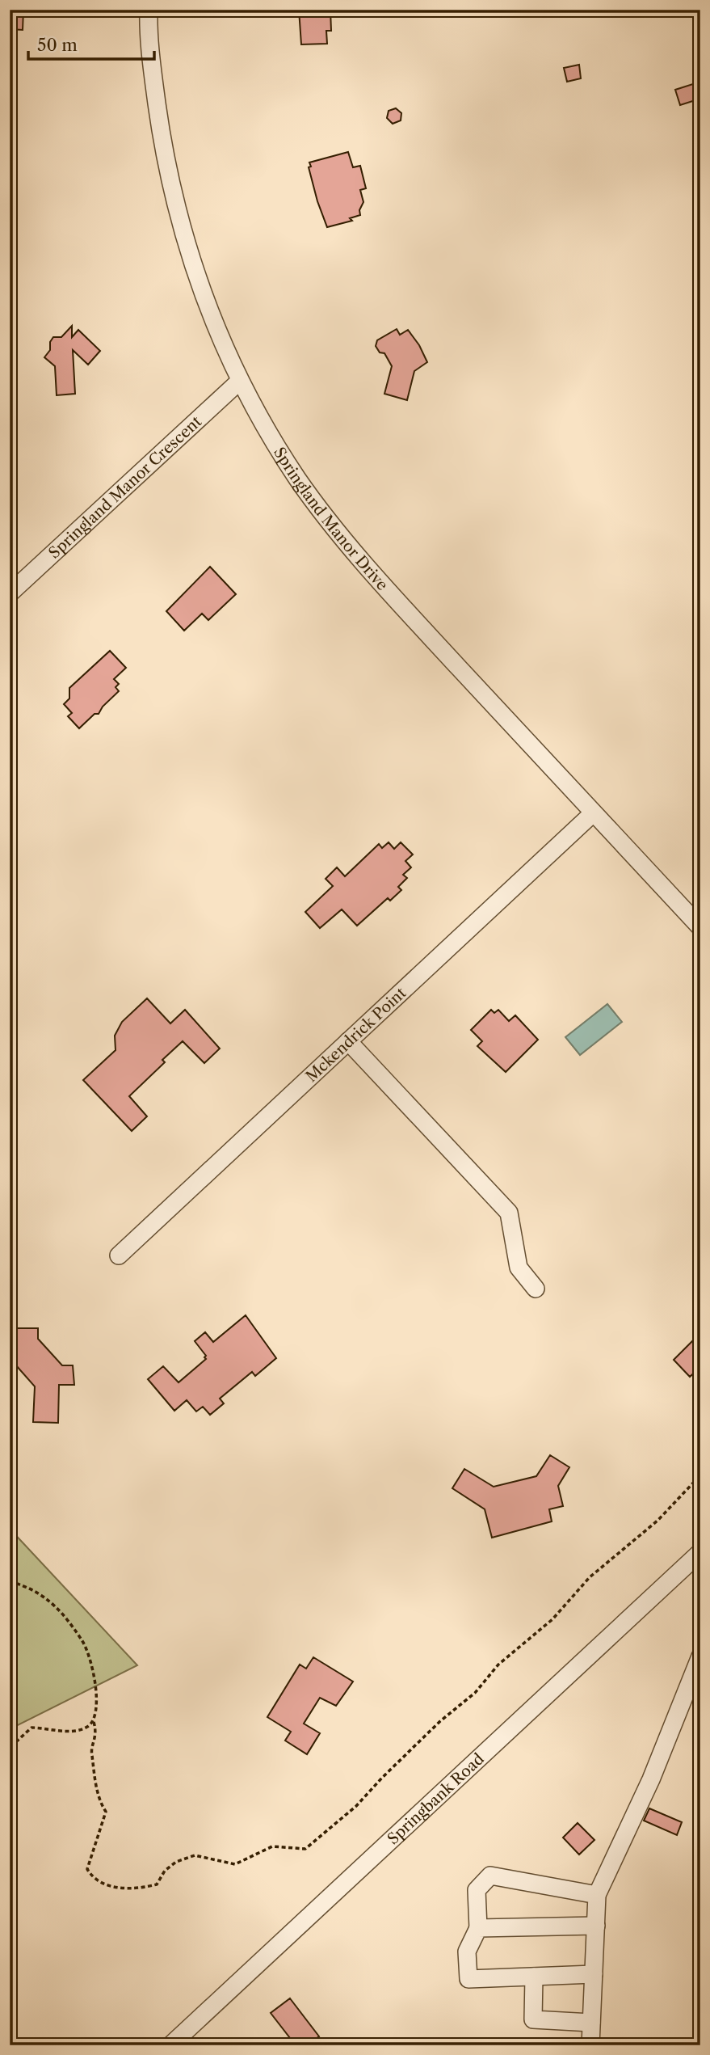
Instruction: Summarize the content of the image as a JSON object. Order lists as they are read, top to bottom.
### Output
{
  "streets": {
    "street": [
      "Springland Manor Crescent",
      "Springland Manor Drive",
      "Mckendrick Point",
      "Springbank Road"
    ]
  },
  "crossings": [
    ["Springland Manor Crescent", "Springland Manor Drive"],
    ["Springland Manor Drive", "Mckendrick Point"]
  ],
  "scale_bar": "50 m"
}
